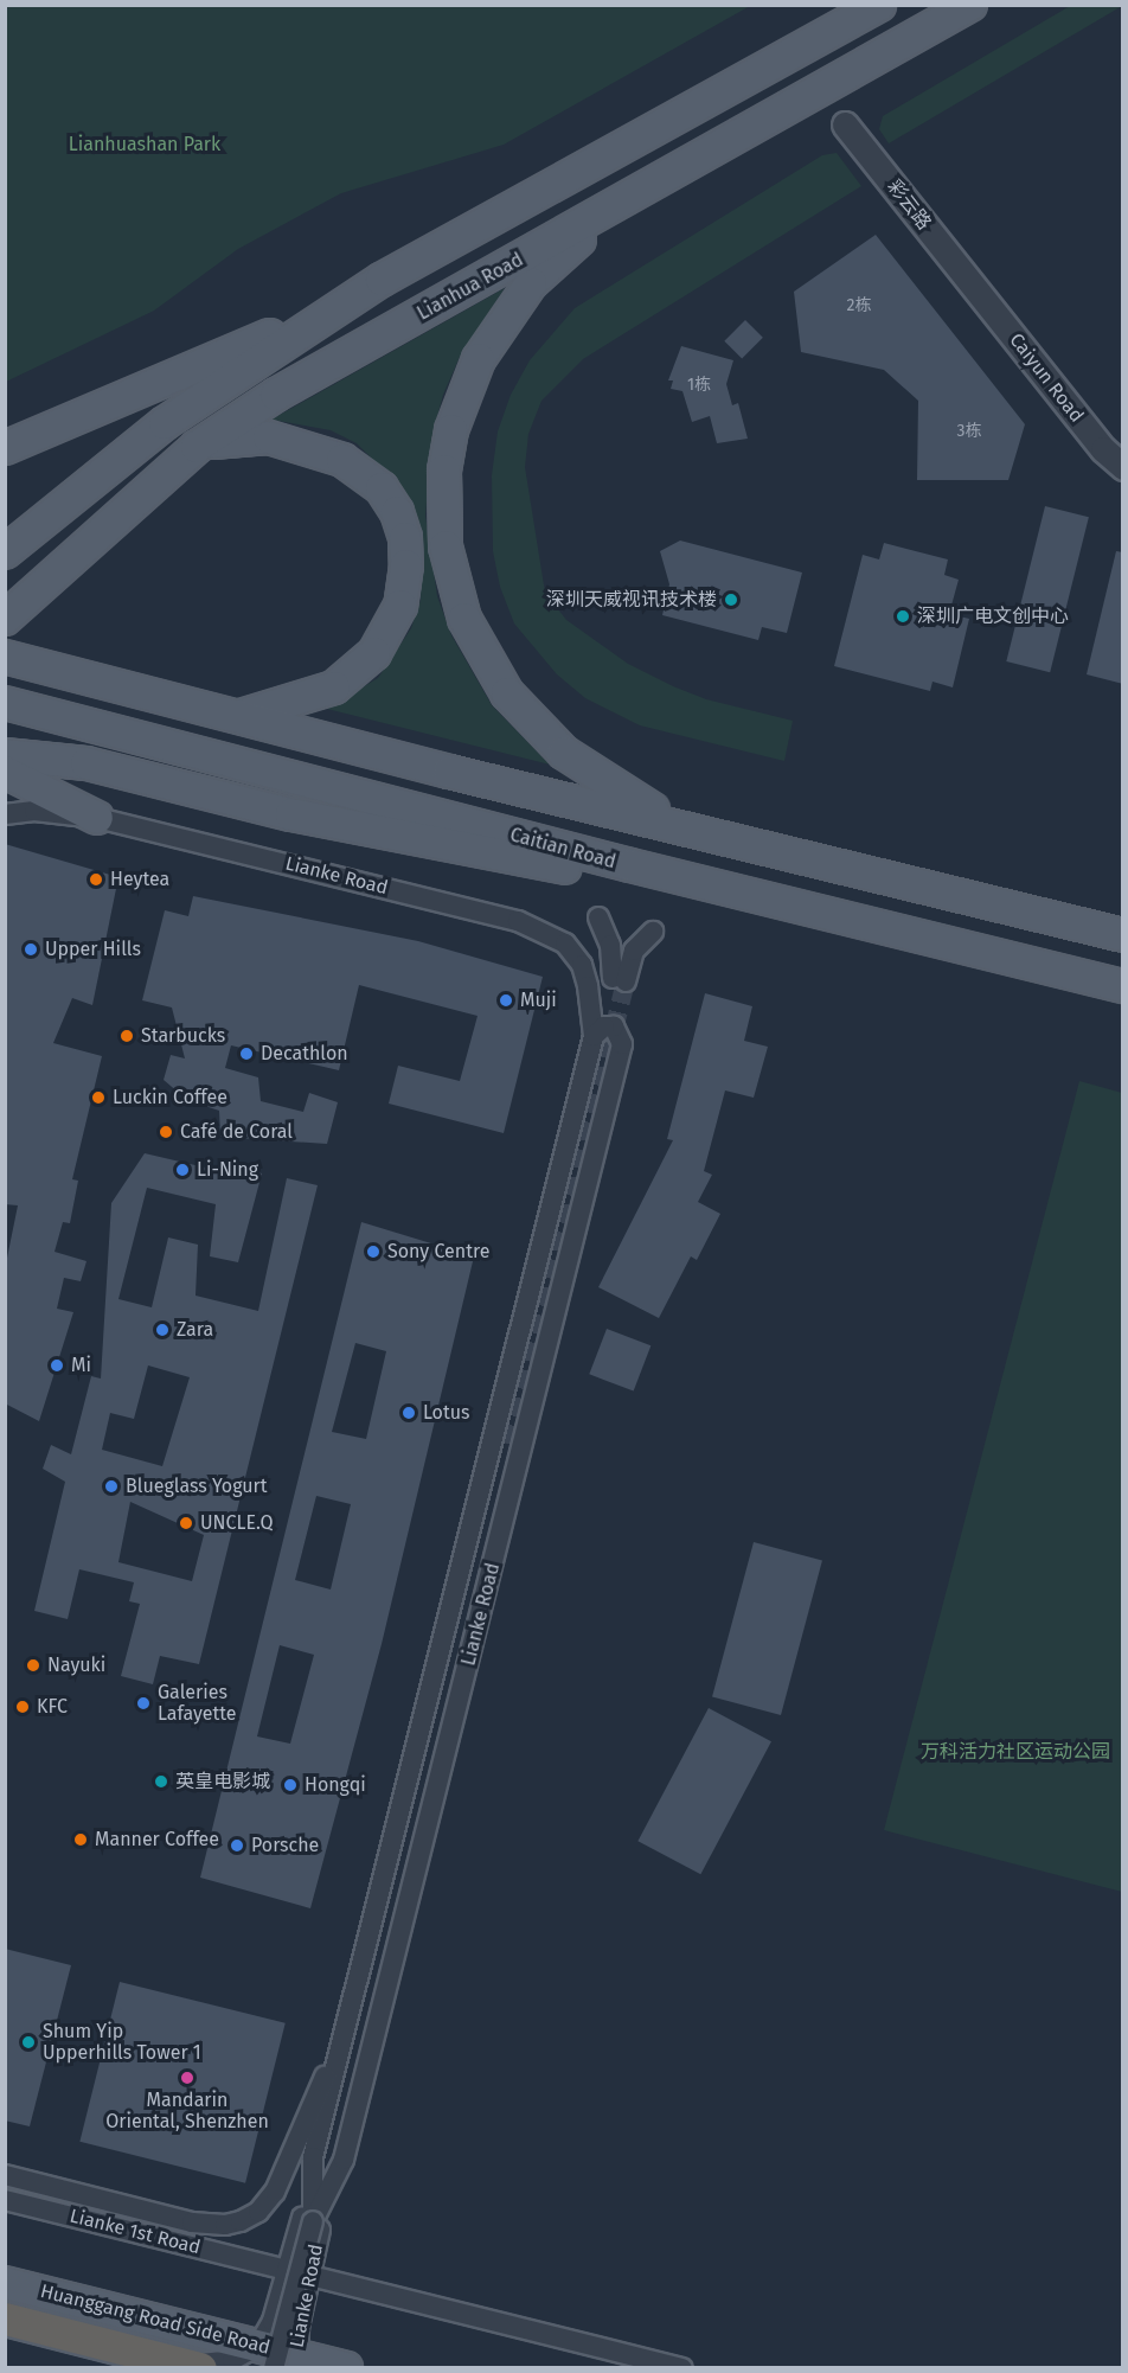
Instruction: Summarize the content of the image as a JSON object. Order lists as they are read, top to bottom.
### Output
{
  "streets": {
    "main road": ["Lianhua Road", "Caitian Road", "Huanggang Road Side Road"],
    "street": ["Caiyun Road", "Lianke Road", "Lianke 1st Road"]
  },
  "crossings": [
    ["Lianke Road", "Lianke 1st Road"],
    ["Lianke Road", "Huanggang Road Side Road"]
  ],
  "parks": ["Lianhuashan Park", "万科活力社区运动公园"],
  "places": [
    "深圳天威视讯技术楼",
    "深圳广电文创中心",
    "Heytea",
    "Upper Hills",
    "Muji",
    "Starbucks",
    "Decathlon",
    "Luckin Coffee",
    "Café de Coral",
    "Li-Ning",
    "Sony Centre",
    "Zara",
    "Mi",
    "Lotus",
    "Blueglass Yogurt",
    "UNCLE.Q",
    "Nayuki",
    "Galeries Lafayette",
    "KFC",
    "英皇电影城",
    "Hongqi",
    "Manner Coffee",
    "Porsche",
    "Shum Yip Upperhills Tower 1",
    "Mandarin Oriental, Shenzhen"
  ],
  "house_numbers": ["2栋", "1栋", "3栋"]
}
